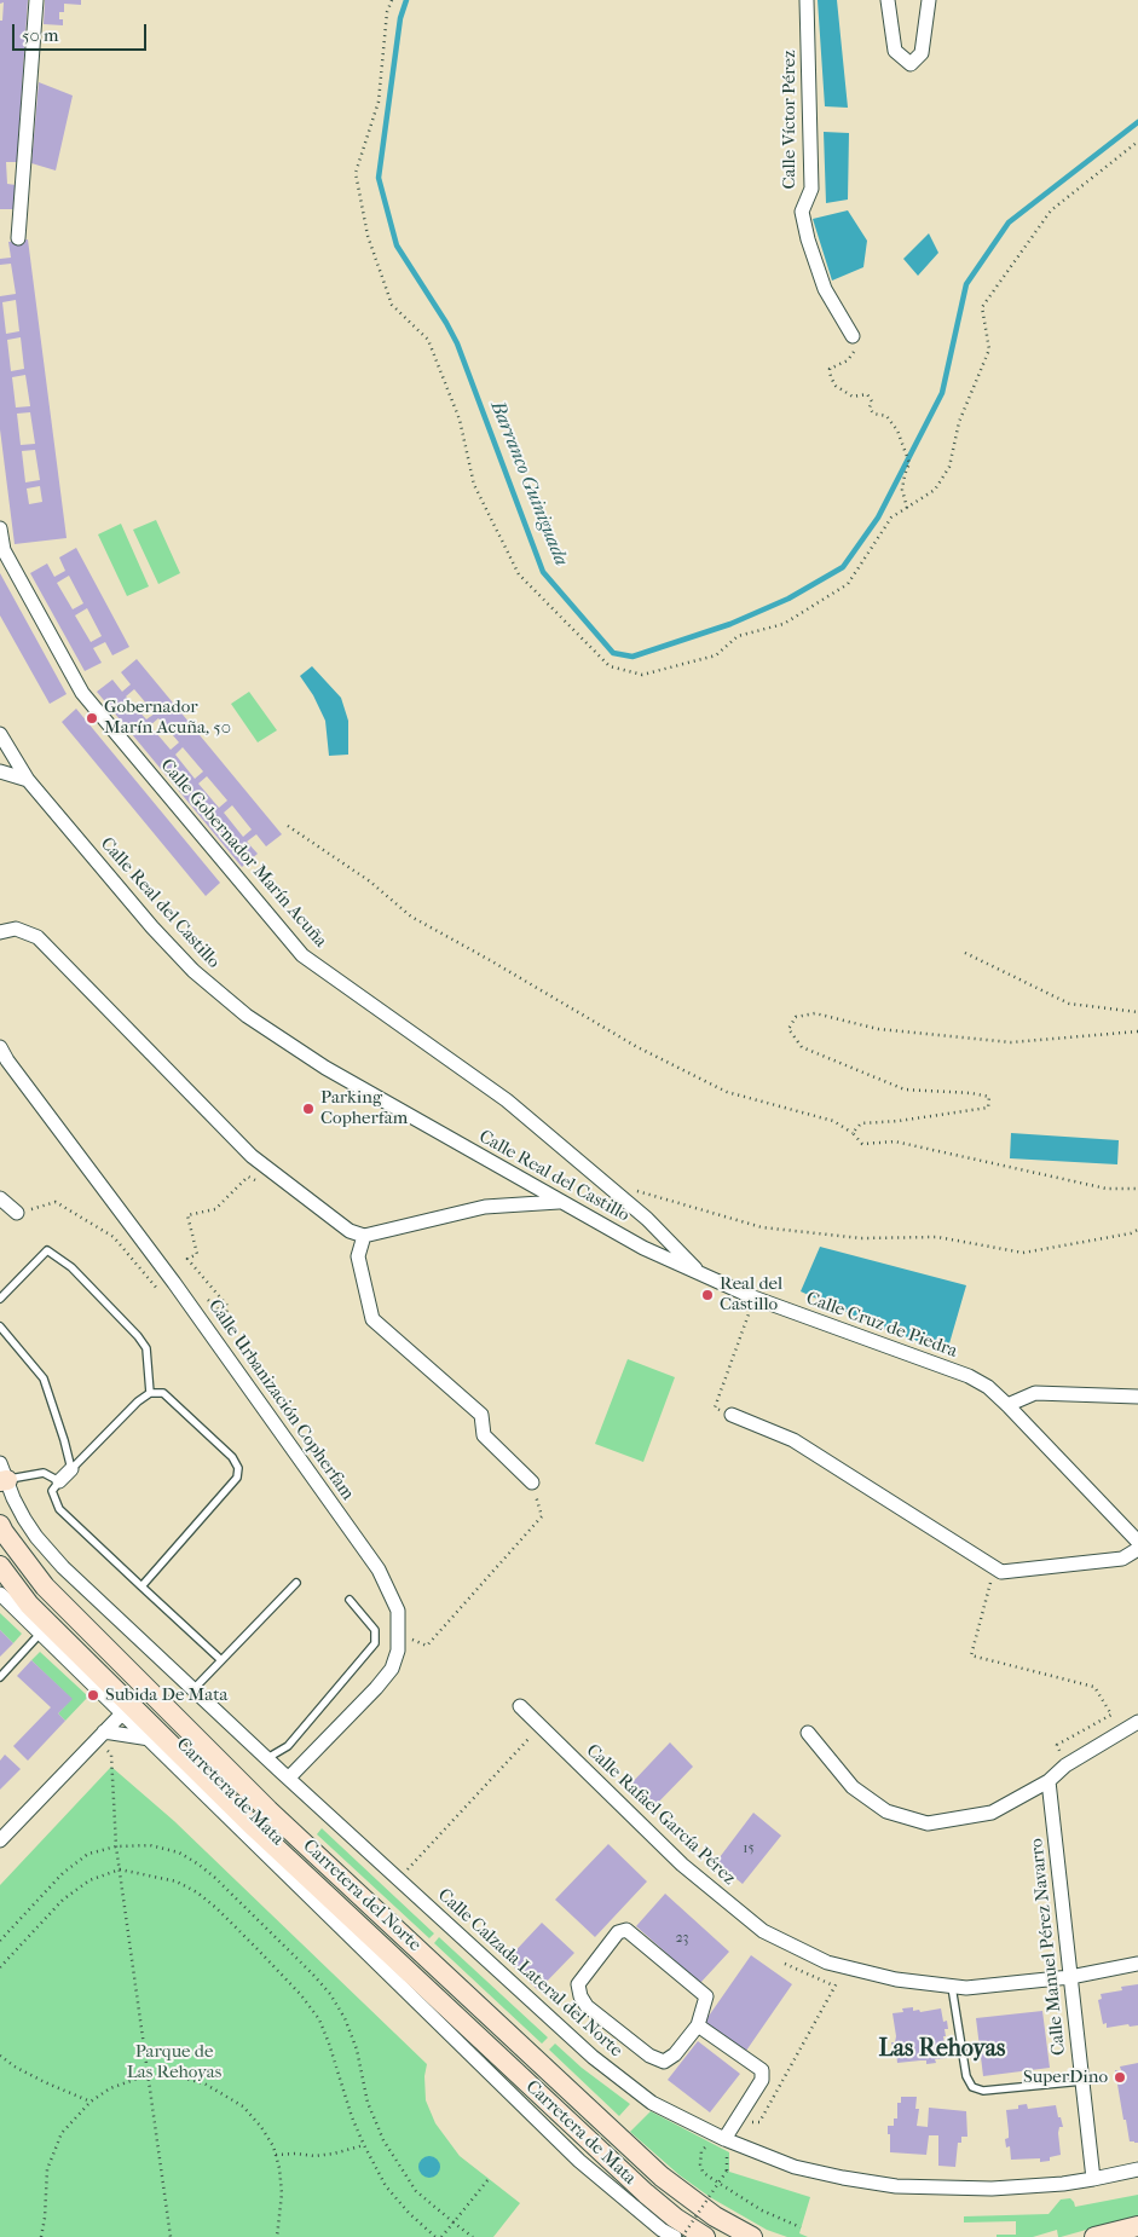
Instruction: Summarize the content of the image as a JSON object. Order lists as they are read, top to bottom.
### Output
{
  "streets": {
    "street": [
      "Calle Víctor Pérez",
      "Calle Gobernador Marín Acuña",
      "Calle Real del Castillo",
      "Calle Cruz de Piedra",
      "Calle Urbanización Copherfam",
      "Carretera de Mata",
      "Calle Rafael García Pérez",
      "Carretera del Norte",
      "Calle Manuel Pérez Navarro",
      "Calle Calzada Lateral del Norte"
    ]
  },
  "crossings": [
    ["Calle Gobernador Marín Acuña", "Calle Real del Castillo"],
    ["Calle Gobernador Marín Acuña", "Calle Cruz de Piedra"],
    ["Calle Real del Castillo", "Calle Cruz de Piedra"],
    ["Calle Urbanización Copherfam", "Calle Calzada Lateral del Norte"],
    ["Calle Rafael García Pérez", "Calle Manuel Pérez Navarro"],
    ["Calle Manuel Pérez Navarro", "Calle Calzada Lateral del Norte"]
  ],
  "districts": ["Las Rehoyas"],
  "water": ["Barranco Guiniguada"],
  "parks": ["Parque de Las Rehoyas"],
  "places": [
    "Gobernador Marín Acuña, 50",
    "Parking Copherfam",
    "Real del Castillo",
    "Subida De Mata",
    "SuperDino"
  ],
  "house_numbers": ["15", "23"],
  "scale_bar": "50 m"
}
